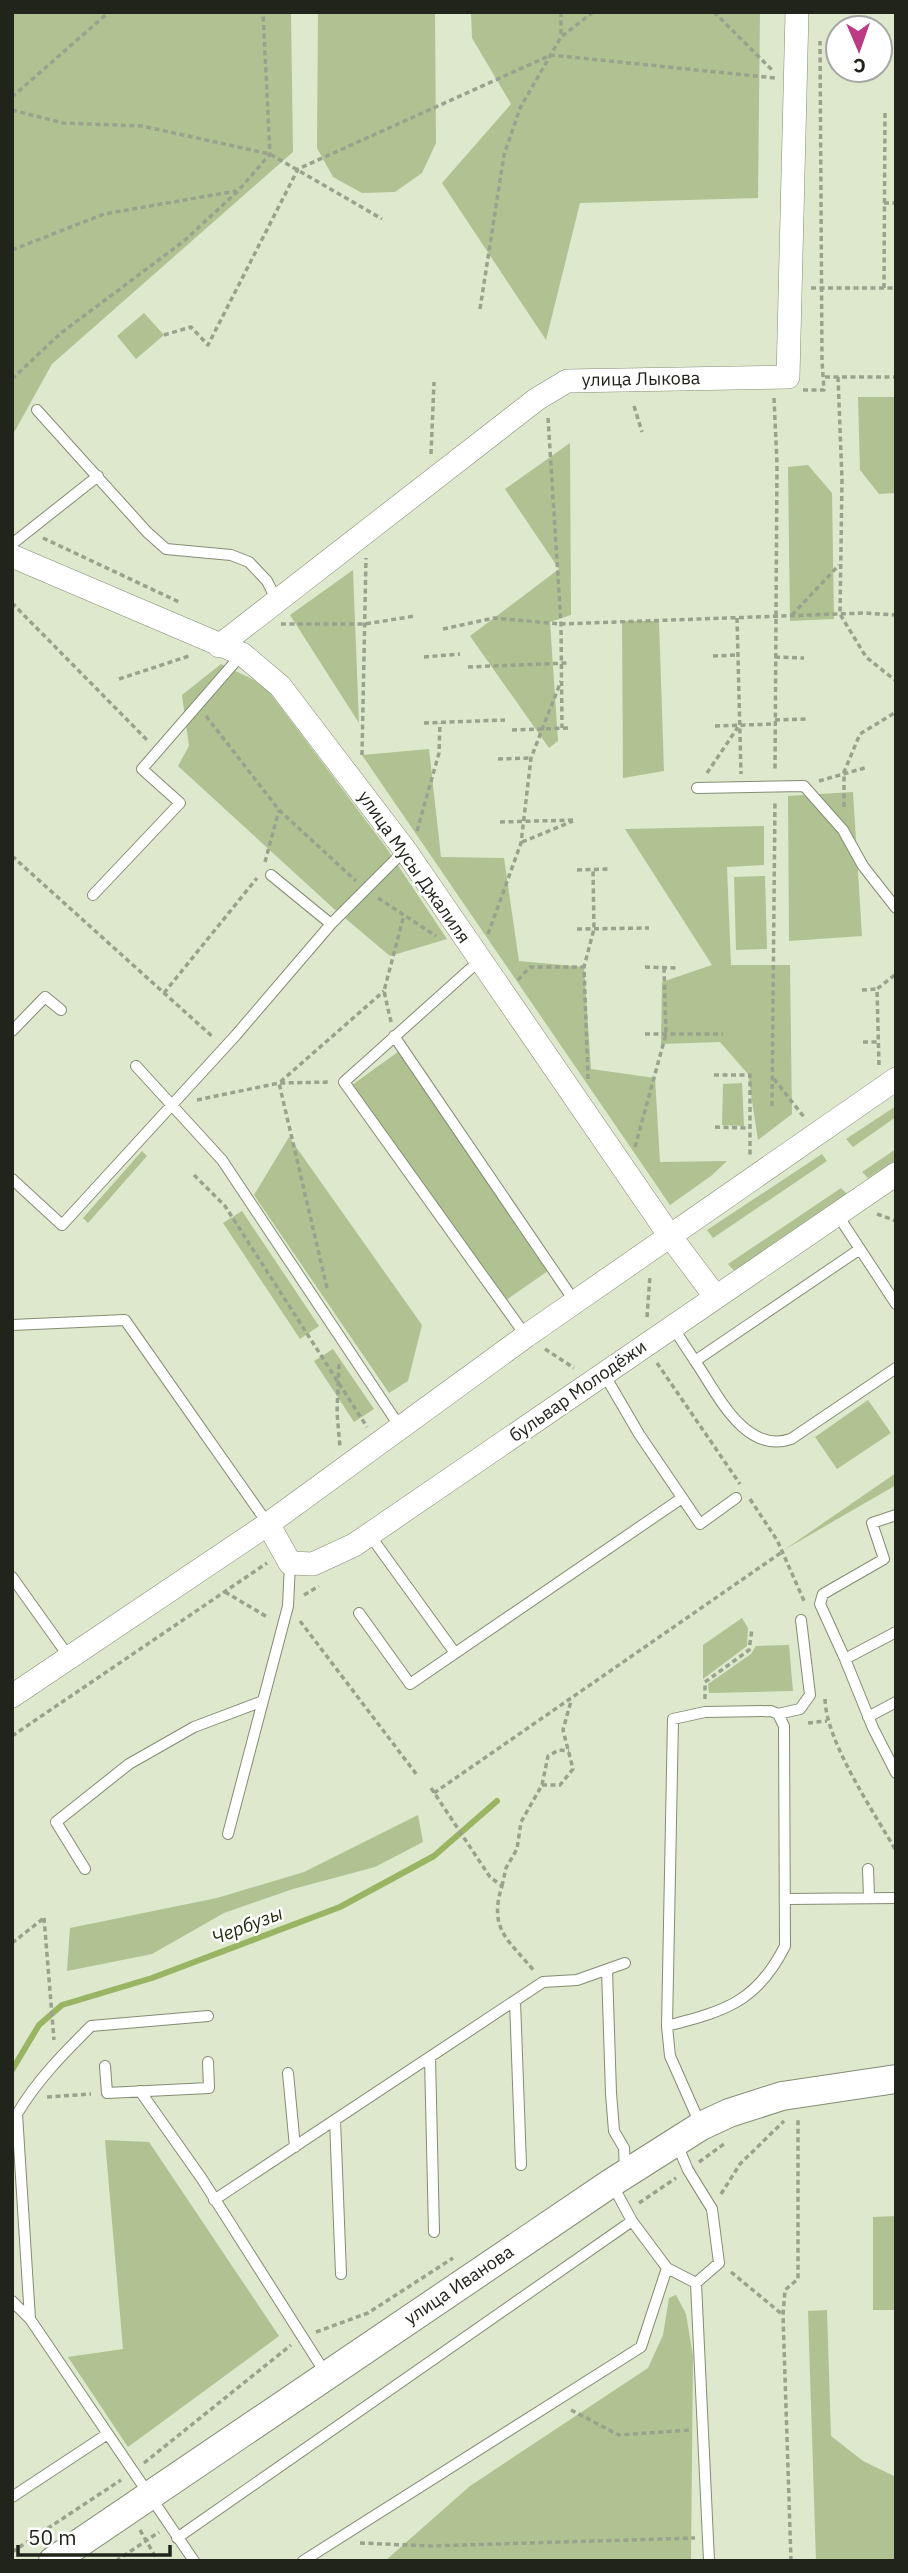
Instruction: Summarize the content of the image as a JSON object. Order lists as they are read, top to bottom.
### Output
{
  "streets": {
    "street": [
      "улица Лыкова",
      "улица Мусы Джалиля",
      "бульвар Молодёжи",
      "улица Иванова"
    ]
  },
  "crossings": [
    ["улица Лыкова", "улица Мусы Джалиля"],
    ["улица Мусы Джалиля", "бульвар Молодёжи"]
  ],
  "water": ["Чербузы"],
  "scale_bar": "50 m",
  "north": "bottom"
}
